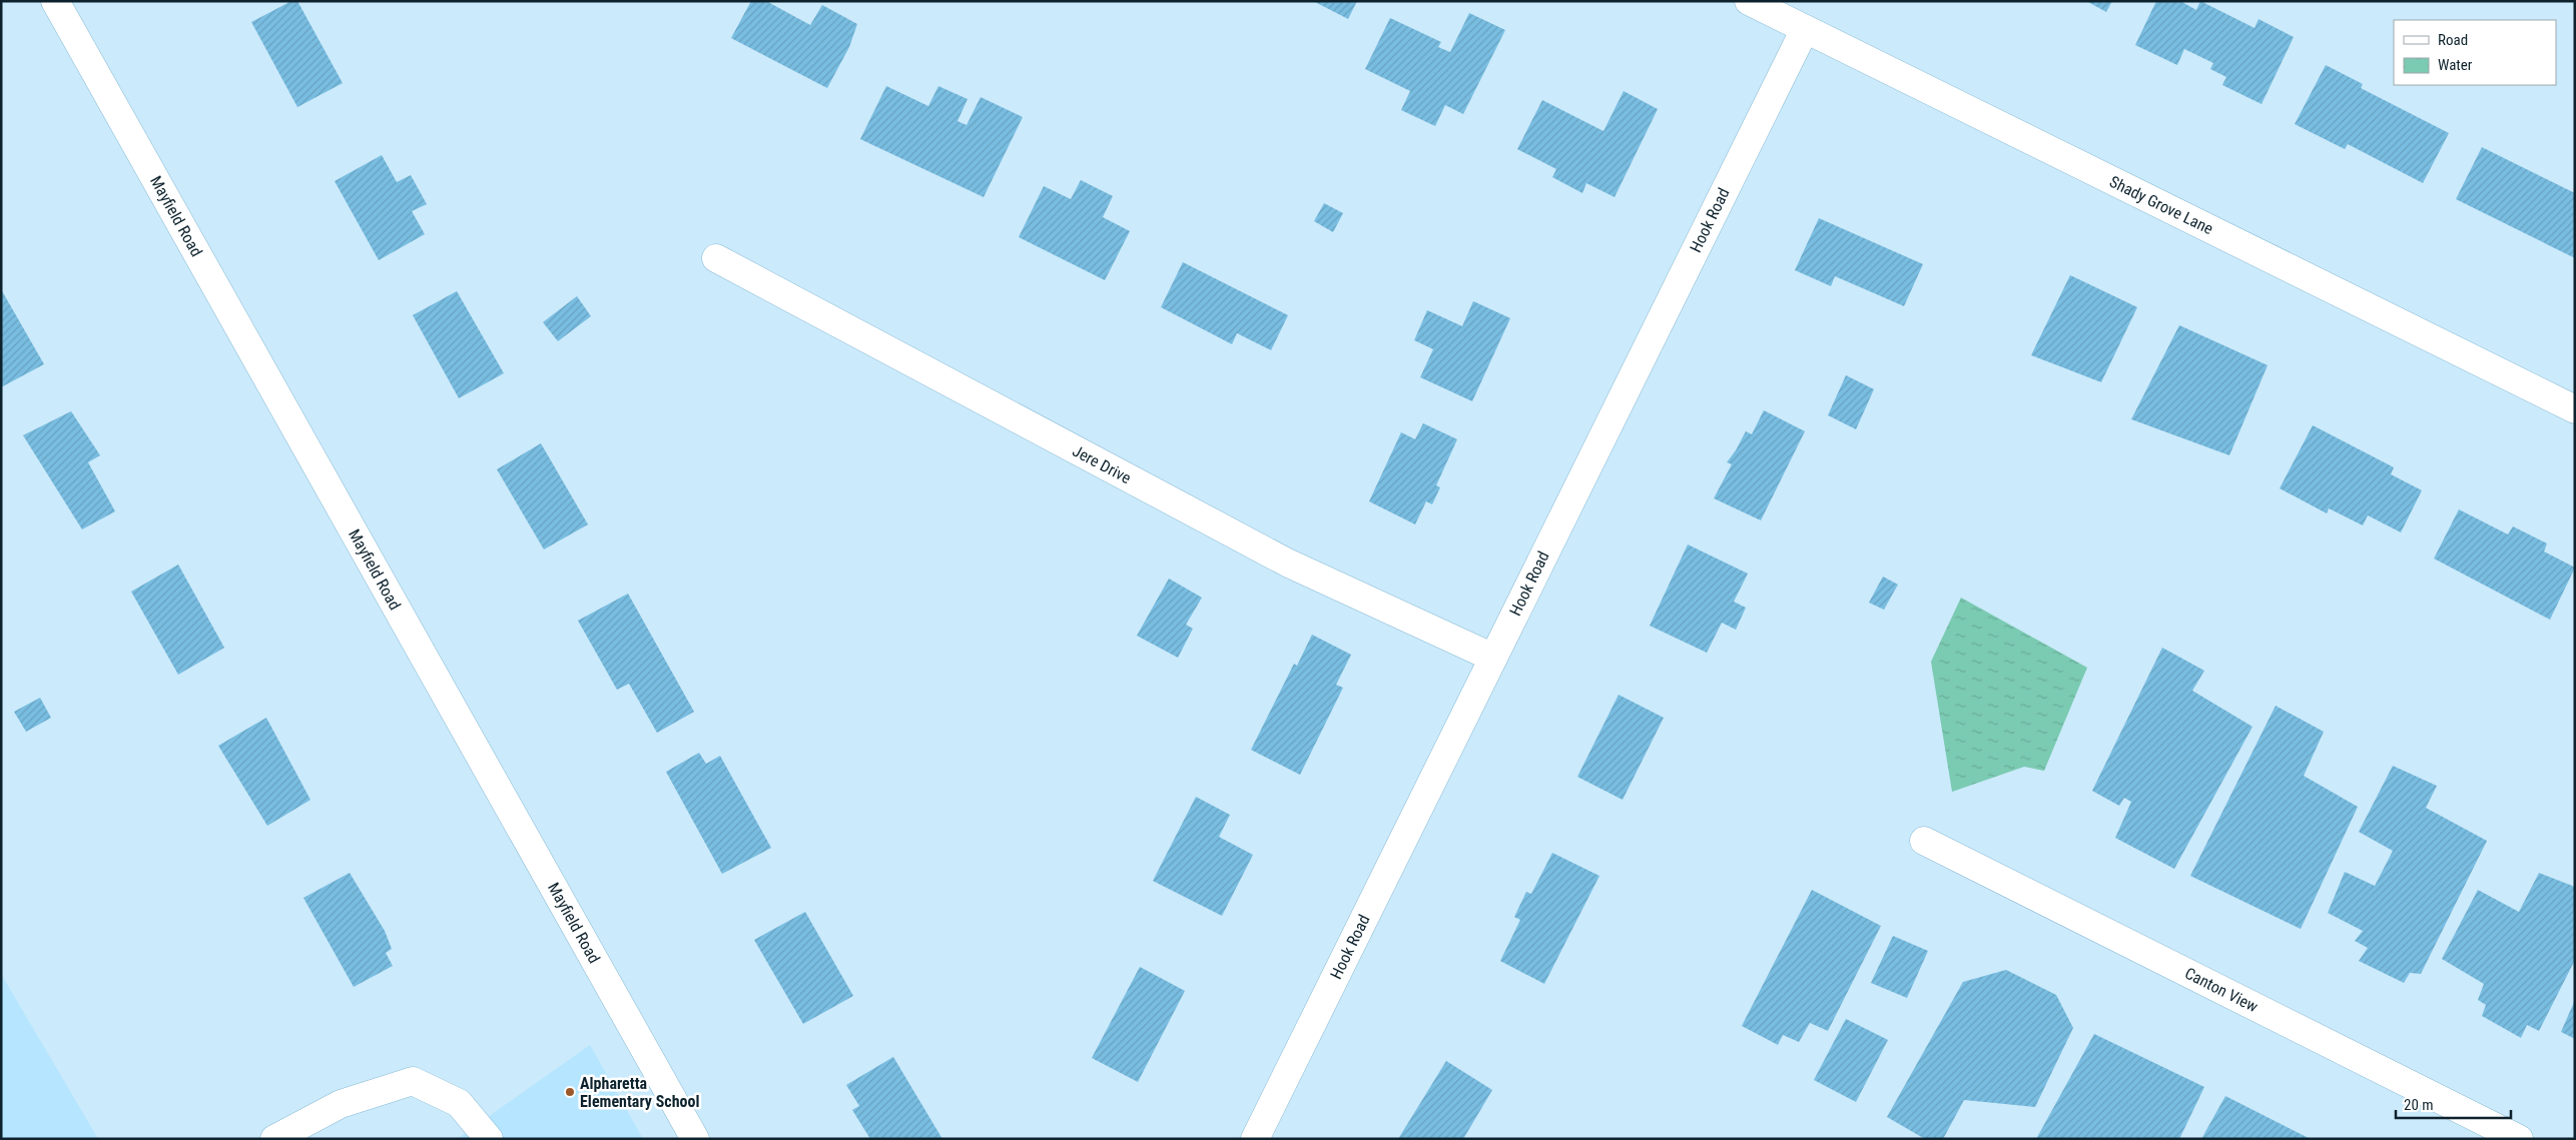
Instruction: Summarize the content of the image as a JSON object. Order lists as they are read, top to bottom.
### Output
{
  "streets": {
    "street": [
      "Shady Grove Lane",
      "Mayfield Road",
      "Hook Road",
      "Jere Drive",
      "Canton View"
    ]
  },
  "crossings": [
    ["Shady Grove Lane", "Hook Road"],
    ["Hook Road", "Jere Drive"]
  ],
  "places": ["Alpharetta Elementary School"],
  "legend": ["Road", "Water"],
  "scale_bar": "20 m"
}
